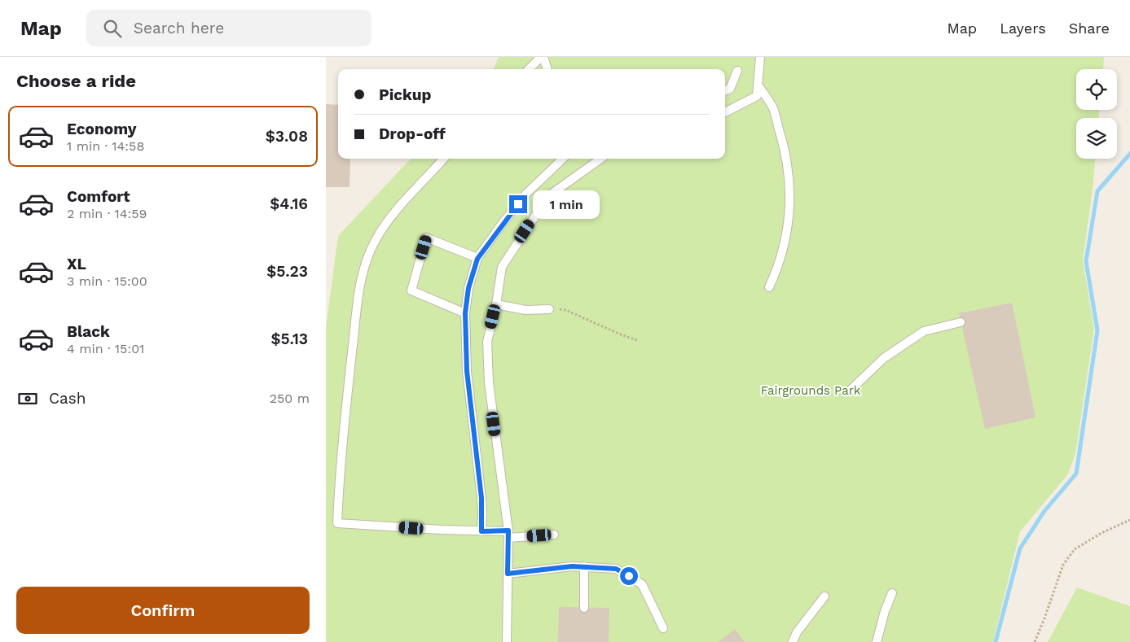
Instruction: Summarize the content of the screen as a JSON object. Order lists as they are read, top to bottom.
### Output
{
  "parks": ["Fairgrounds Park"],
  "page": {
    "header": "Map",
    "search": "Search here",
    "nav": ["Map", "Layers", "Share"],
    "heading": "Choose a ride",
    "banner": ["Pickup", "Drop-off"],
    "list": [
      {
        "name": "Economy",
        "note": "1 min · 14:58",
        "value": "$3.08"
      },
      {
        "name": "Comfort",
        "note": "2 min · 14:59",
        "value": "$4.16"
      },
      {
        "name": "XL",
        "note": "3 min · 15:00",
        "value": "$5.23"
      },
      {
        "name": "Black",
        "note": "4 min · 15:01",
        "value": "$5.13"
      }
    ],
    "bubble": "1 min",
    "pay": ["Cash", "250 m"],
    "buttons": "Confirm"
  }
}
